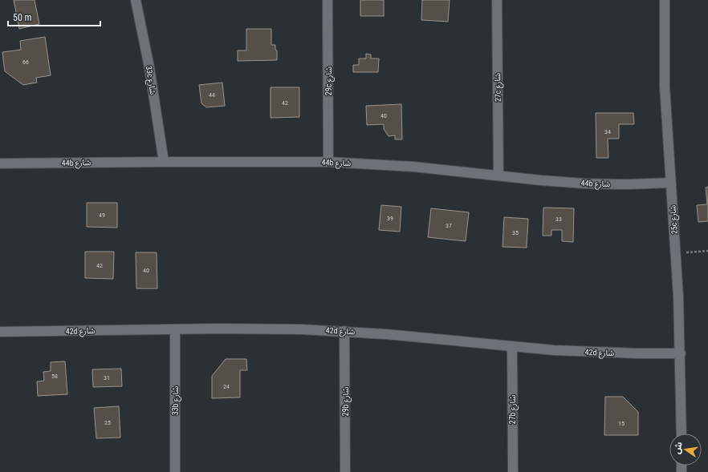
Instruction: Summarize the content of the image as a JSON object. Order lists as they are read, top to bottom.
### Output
{
  "streets": {
    "street": [
      "33c شارع",
      "29c شارع",
      "27c شارع",
      "44b شارع",
      "25c شارع",
      "42d شارع",
      "33b شارع",
      "29b شارع",
      "27b شارع"
    ]
  },
  "crossings": [
    ["33c شارع", "44b شارع"],
    ["29c شارع", "44b شارع"],
    ["27c شارع", "44b شارع"],
    ["44b شارع", "25c شارع"],
    ["25c شارع", "42d شارع"],
    ["42d شارع", "33b شارع"],
    ["42d شارع", "29b شارع"],
    ["42d شارع", "27b شارع"]
  ],
  "house_numbers": [
    "66",
    "44",
    "42",
    "40",
    "34",
    "49",
    "39",
    "33",
    "37",
    "35",
    "42",
    "40",
    "58",
    "31",
    "24",
    "25",
    "15"
  ],
  "scale_bar": "50 m",
  "north": "left"
}
